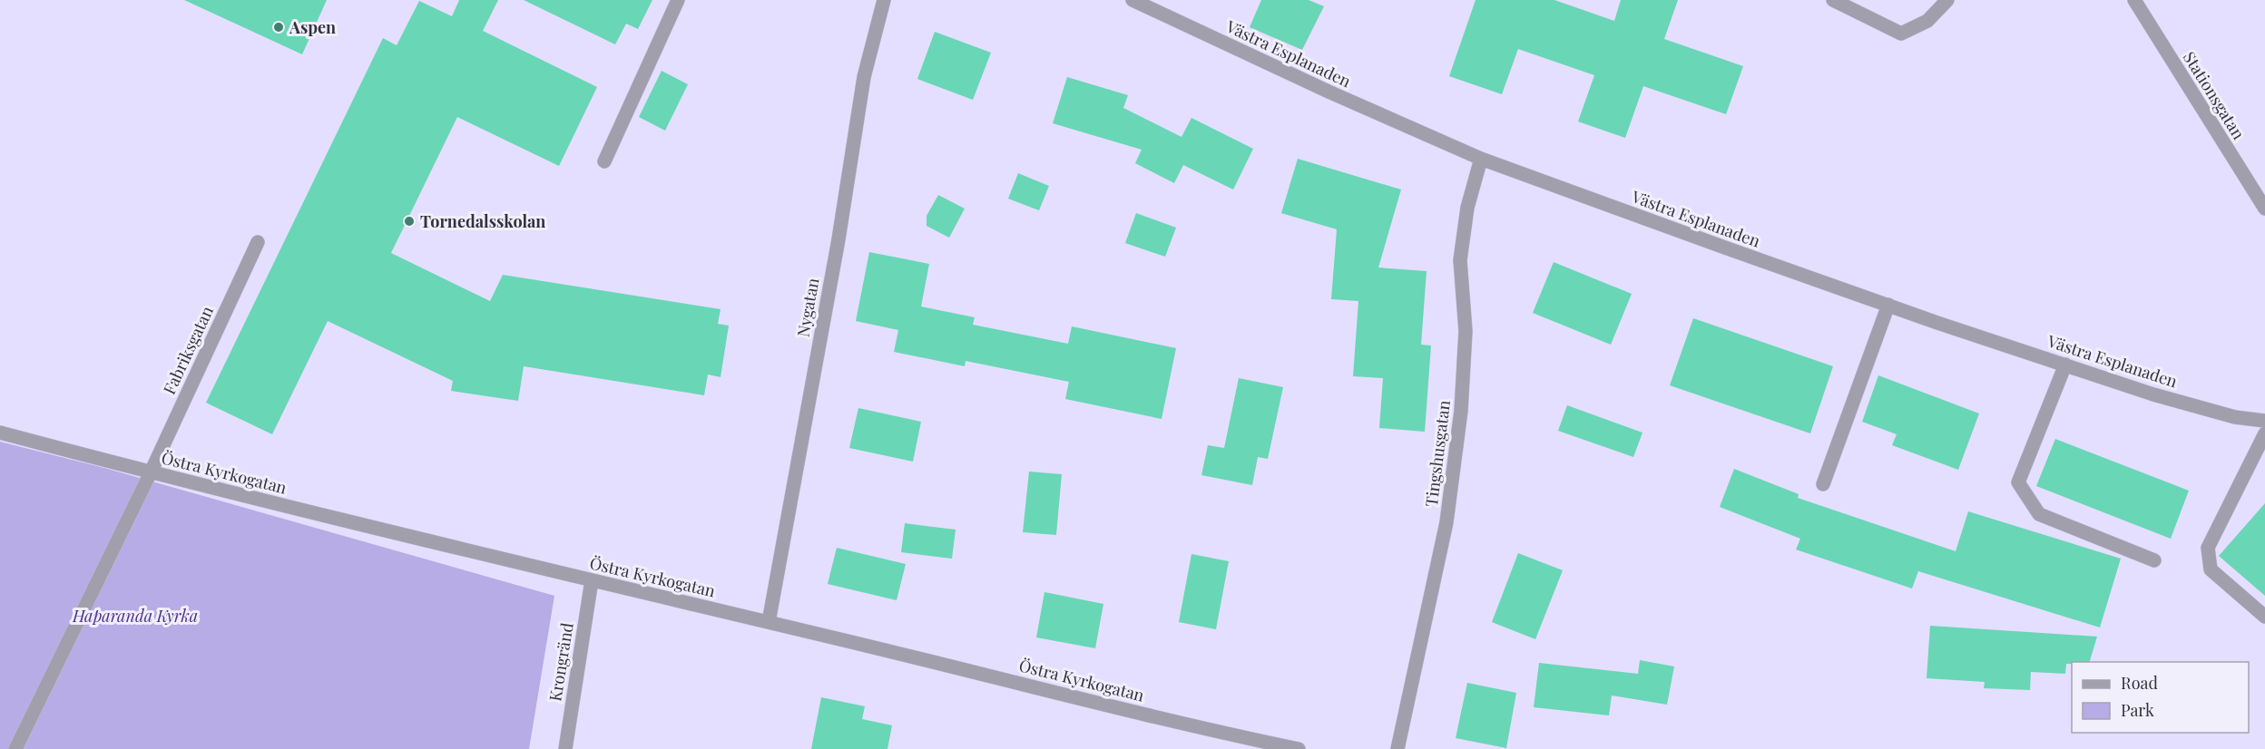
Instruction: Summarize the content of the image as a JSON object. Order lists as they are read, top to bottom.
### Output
{
  "streets": {
    "street": [
      "Västra Esplanaden",
      "Stationsgatan",
      "Nygatan",
      "Fabriksgatan",
      "Tingshusgatan",
      "Östra Kyrkogatan",
      "Krongränd"
    ]
  },
  "crossings": [
    ["Västra Esplanaden", "Tingshusgatan"],
    ["Nygatan", "Östra Kyrkogatan"],
    ["Fabriksgatan", "Östra Kyrkogatan"],
    ["Östra Kyrkogatan", "Krongränd"]
  ],
  "parks": ["Haparanda Kyrka"],
  "places": ["Aspen", "Tornedalsskolan"],
  "legend": ["Road", "Park"]
}
